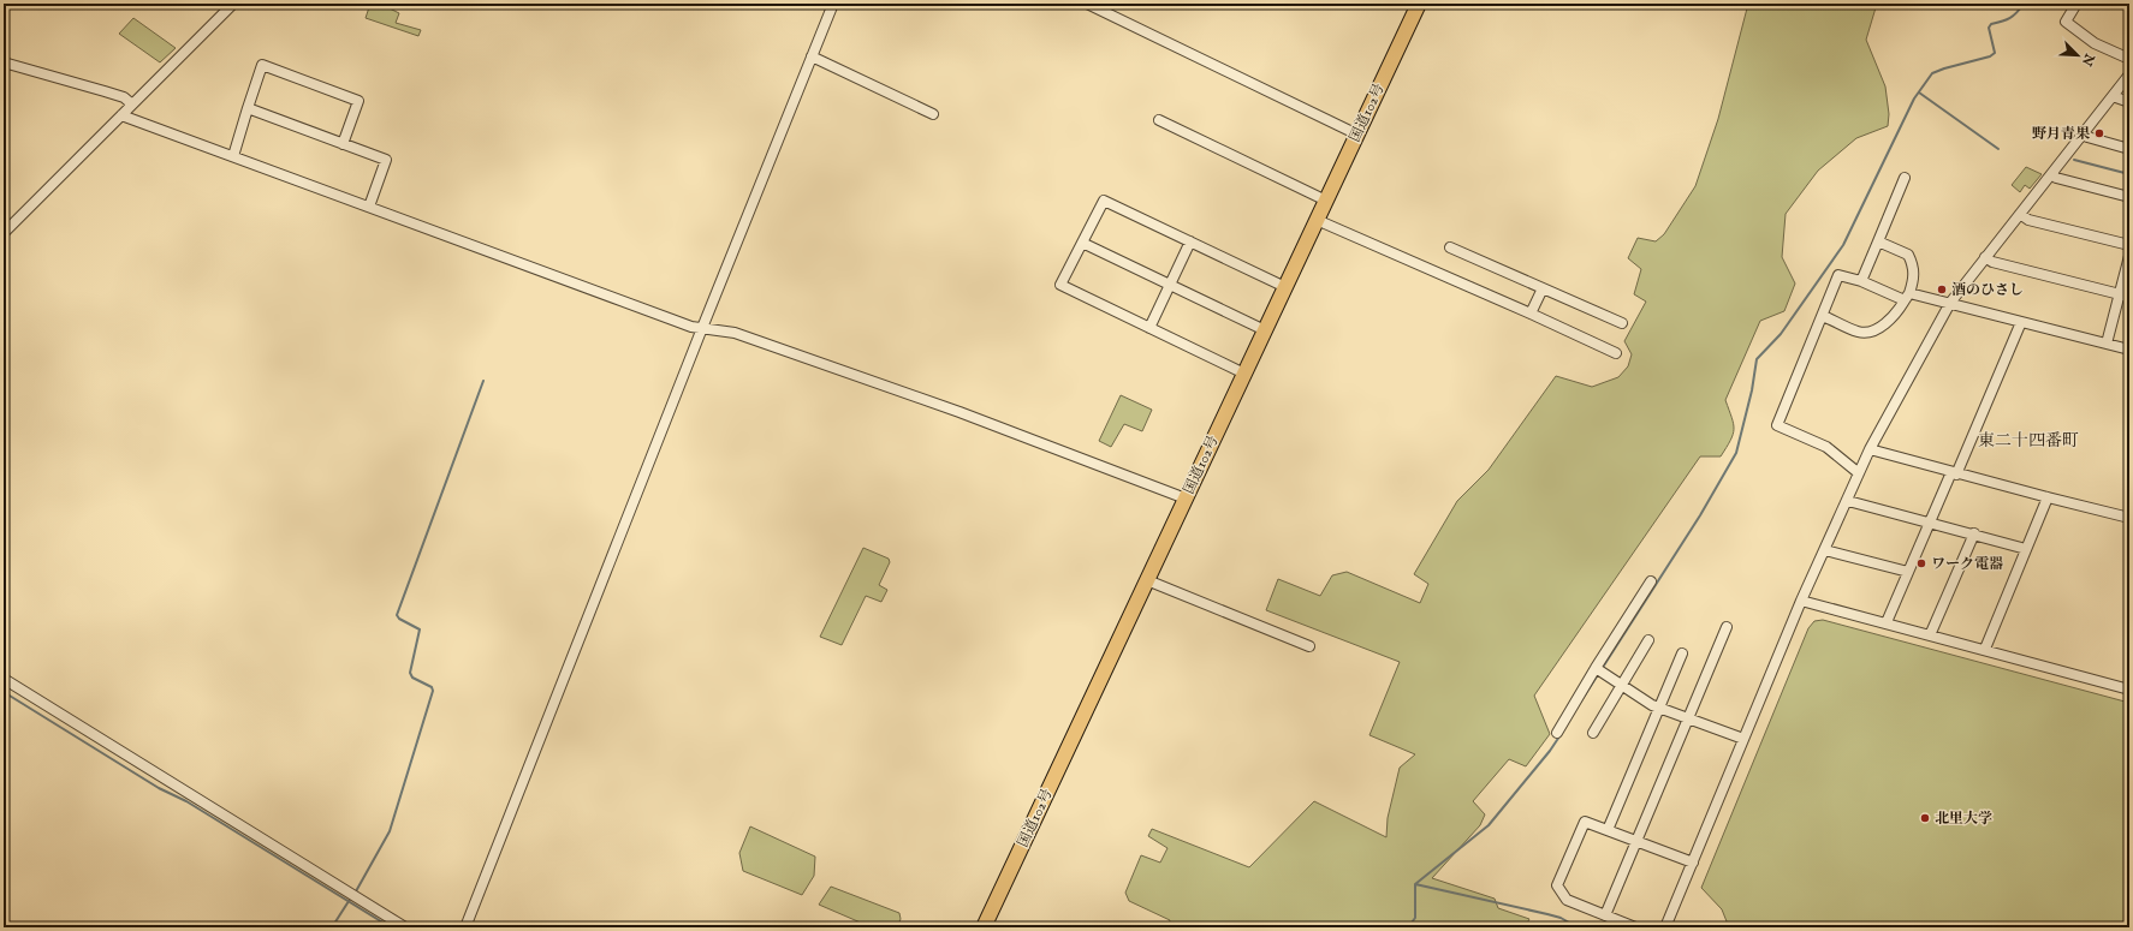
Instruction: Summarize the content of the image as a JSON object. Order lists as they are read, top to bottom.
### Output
{
  "streets": {
    "highway": ["国道102号"]
  },
  "districts": ["東二十四番町"],
  "places": [
    "野月青果",
    "酒のひさし",
    "ワーク電器",
    "北里大学"
  ],
  "north": "bottom right"
}
